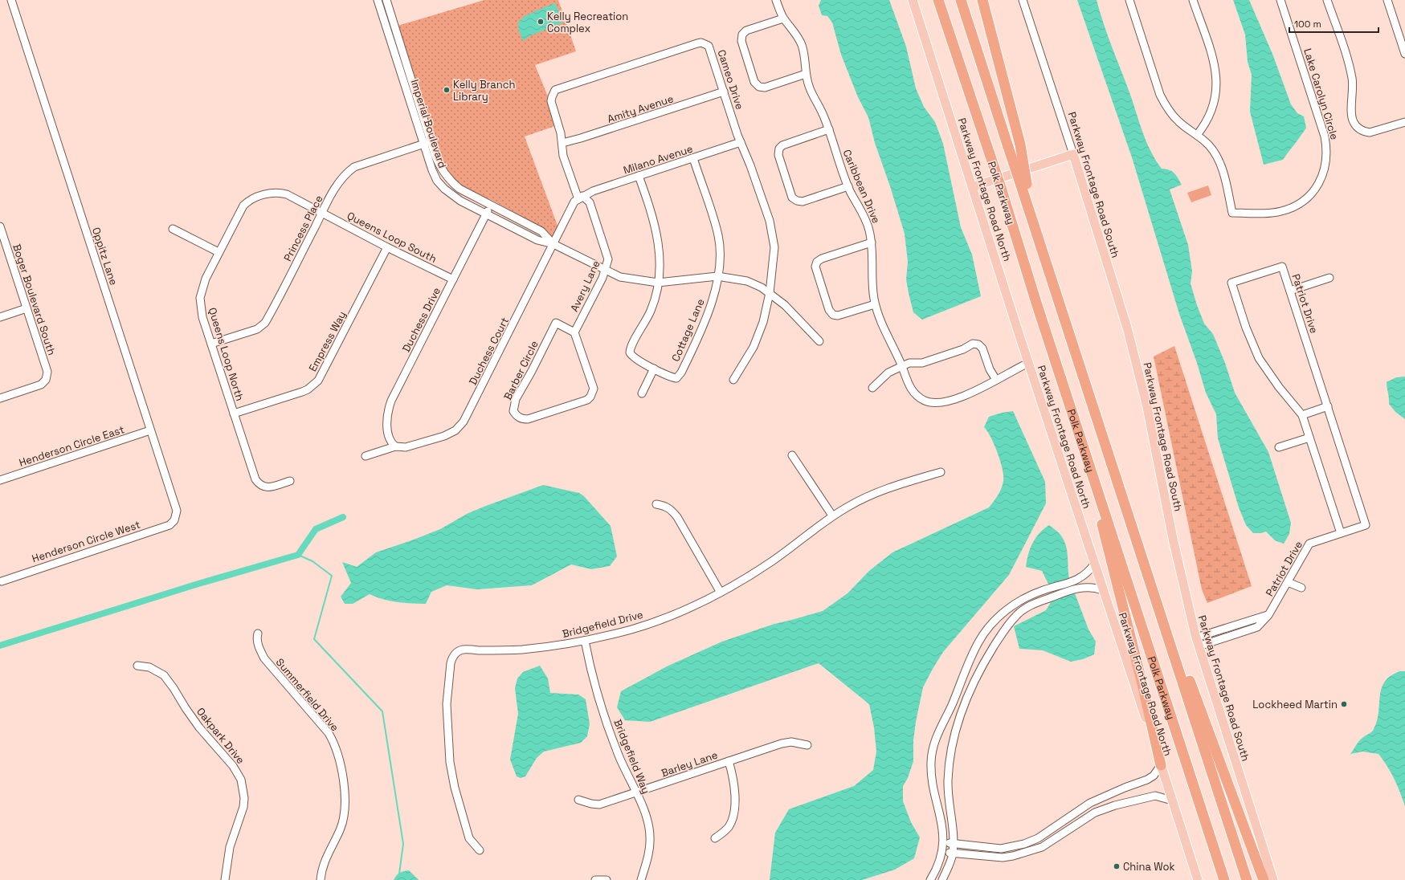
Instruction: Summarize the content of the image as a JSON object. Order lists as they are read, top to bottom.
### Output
{
  "streets": {
    "highway": ["Polk Parkway"],
    "main road": ["Parkway Frontage Road South", "Parkway Frontage Road North"],
    "street": [
      "Cameo Drive",
      "Lake Carolyn Circle",
      "Amity Avenue",
      "Imperial Boulevard",
      "Milano Avenue",
      "Caribbean Drive",
      "Princess Place",
      "Queens Loop South",
      "Oppitz Lane",
      "Avery Lane",
      "Boger Boulevard South",
      "Patriot Drive",
      "Duchess Drive",
      "Cottage Lane",
      "Empress Way",
      "Duchess Court",
      "Queens Loop North",
      "Barber Circle",
      "Henderson Circle East",
      "Henderson Circle West",
      "Bridgefield Drive",
      "Summerfield Drive",
      "Oakpark Drive",
      "Bridgefield Way",
      "Barley Lane"
    ]
  },
  "crossings": [
    ["Cameo Drive", "Amity Avenue"],
    ["Cameo Drive", "Imperial Boulevard"],
    ["Cameo Drive", "Milano Avenue"],
    ["Cameo Drive", "Avery Lane"],
    ["Cameo Drive", "Duchess Court"],
    ["Imperial Boulevard", "Princess Place"],
    ["Imperial Boulevard", "Avery Lane"],
    ["Imperial Boulevard", "Duchess Drive"],
    ["Imperial Boulevard", "Cottage Lane"],
    ["Imperial Boulevard", "Duchess Court"],
    ["Milano Avenue", "Avery Lane"],
    ["Milano Avenue", "Cottage Lane"],
    ["Milano Avenue", "Duchess Court"],
    ["Parkway Frontage Road South", "Patriot Drive"],
    ["Caribbean Drive", "Parkway Frontage Road North"],
    ["Princess Place", "Queens Loop South"],
    ["Princess Place", "Queens Loop North"],
    ["Queens Loop South", "Duchess Drive"],
    ["Queens Loop South", "Empress Way"],
    ["Queens Loop South", "Queens Loop North"],
    ["Oppitz Lane", "Henderson Circle East"],
    ["Oppitz Lane", "Henderson Circle West"],
    ["Avery Lane", "Duchess Court"],
    ["Avery Lane", "Barber Circle"],
    ["Duchess Drive", "Duchess Court"],
    ["Empress Way", "Queens Loop North"],
    ["Bridgefield Drive", "Bridgefield Way"],
    ["Bridgefield Way", "Barley Lane"]
  ],
  "places": [
    "Kelly Recreation Complex",
    "Kelly Branch Library",
    "Lockheed Martin",
    "China Wok"
  ],
  "scale_bar": "100 m"
}
